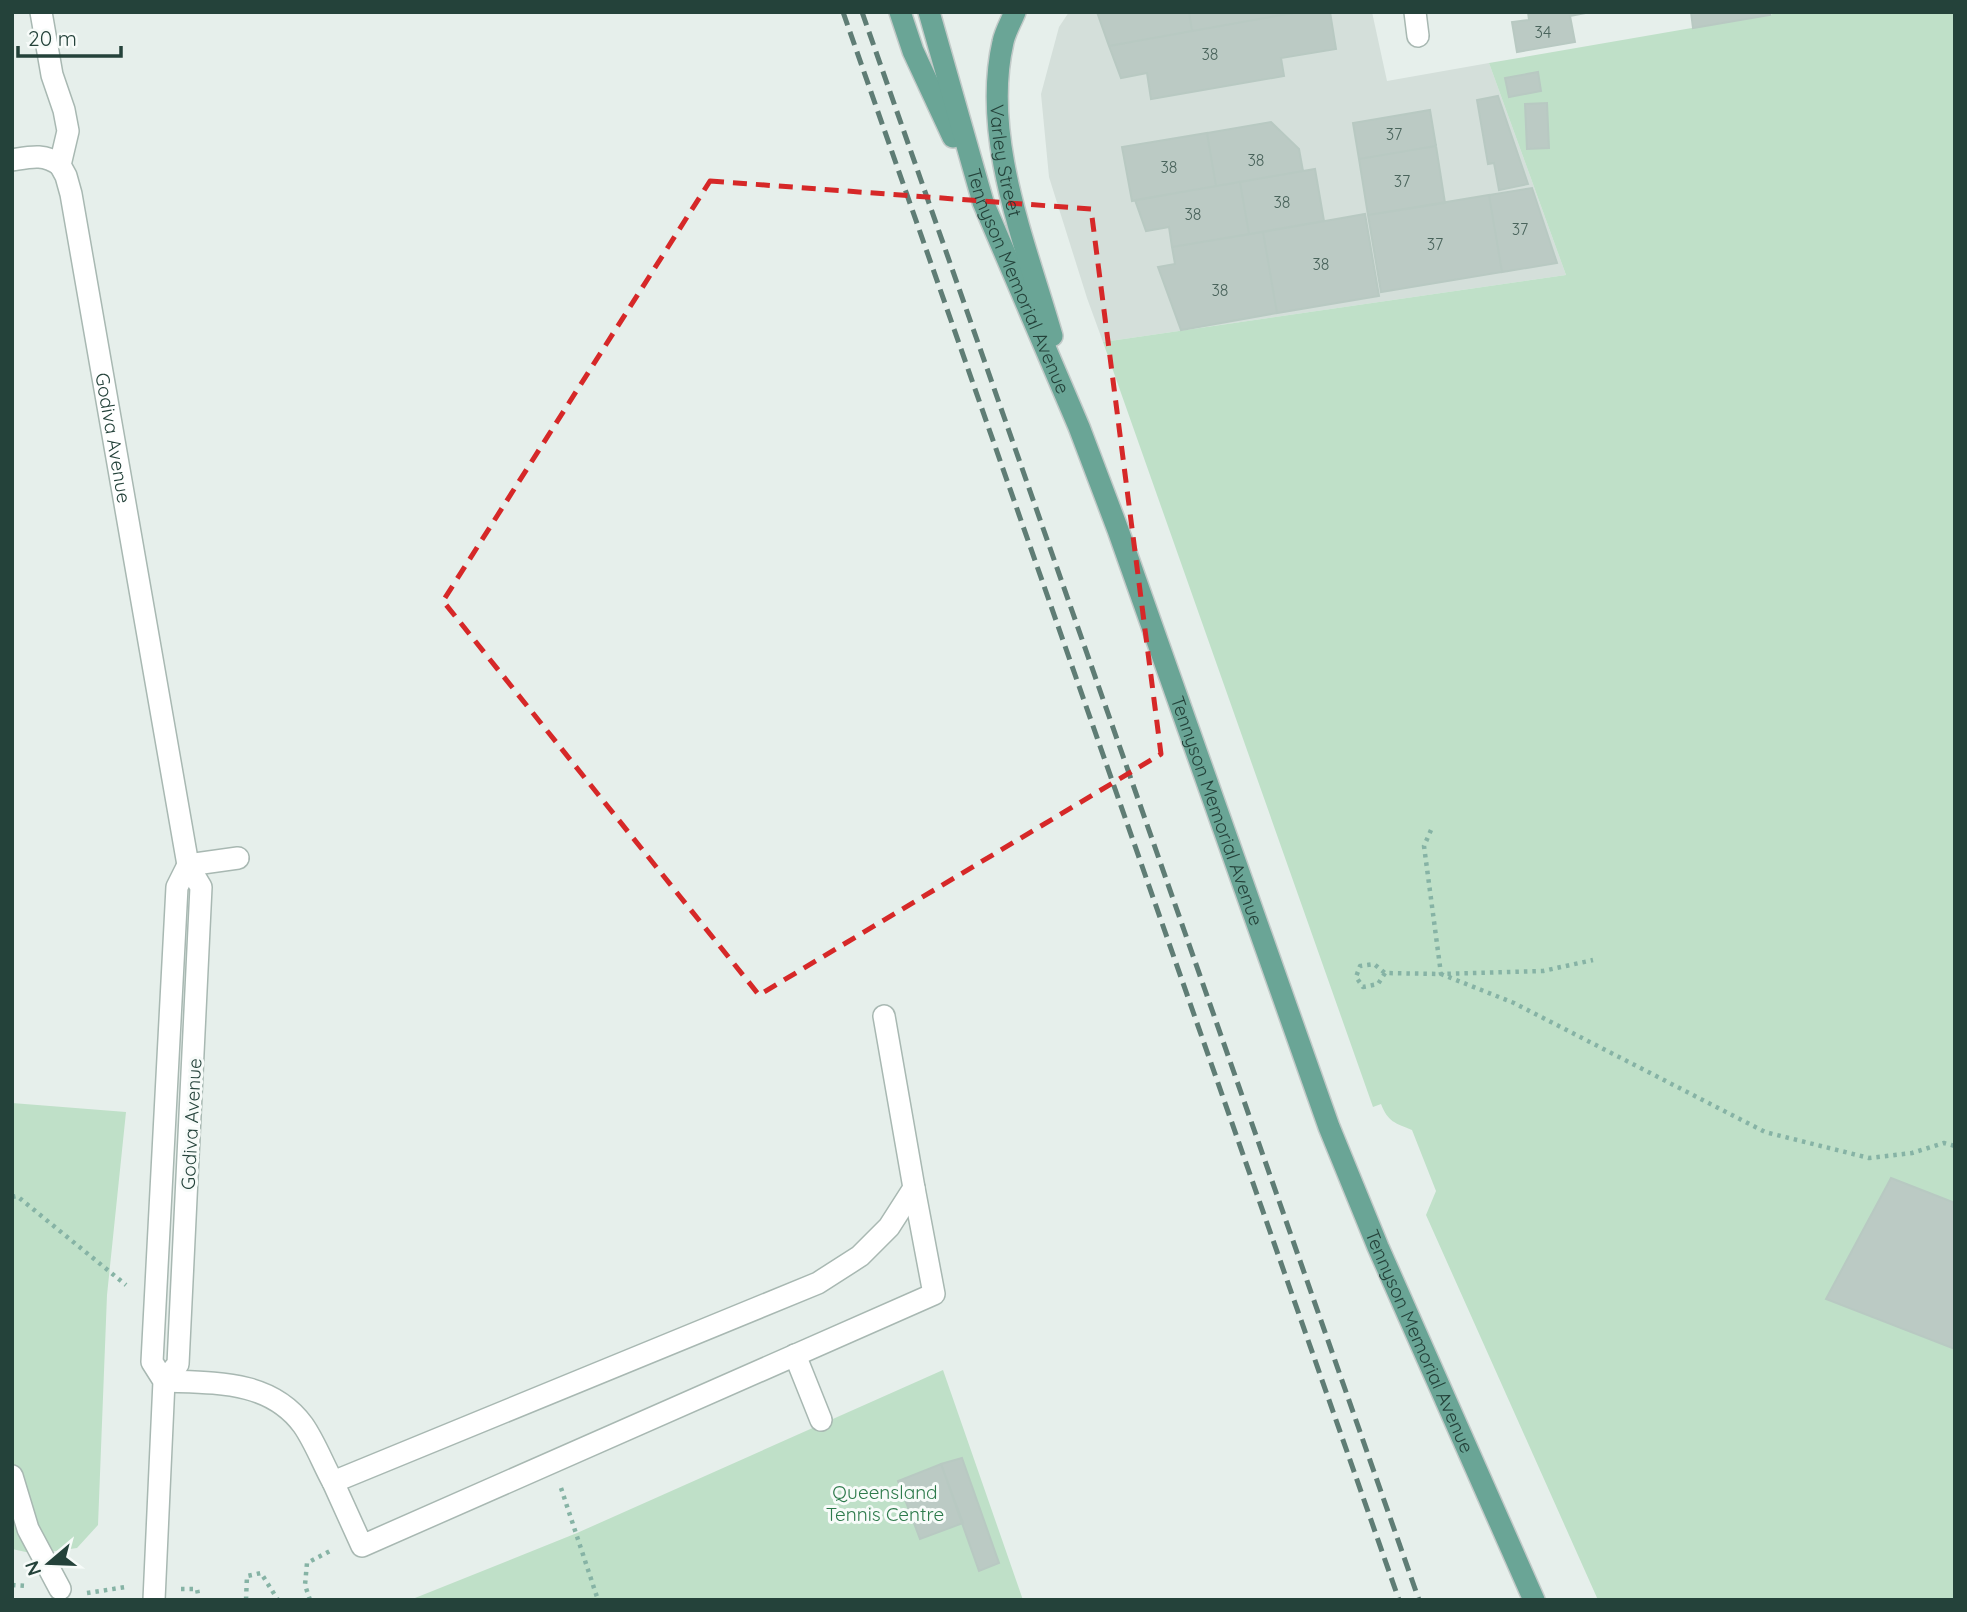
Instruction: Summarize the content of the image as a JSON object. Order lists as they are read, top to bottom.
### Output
{
  "streets": {
    "main road": ["Varley Street", "Tennyson Memorial Avenue"],
    "street": ["Godiva Avenue"]
  },
  "crossings": [
    ["Varley Street", "Tennyson Memorial Avenue"]
  ],
  "parks": ["Queensland Tennis Centre"],
  "house_numbers": [
    "34",
    "38",
    "37",
    "38",
    "38",
    "37",
    "38",
    "38",
    "37",
    "37",
    "38",
    "38"
  ],
  "scale_bar": "20 m",
  "north": "left"
}
